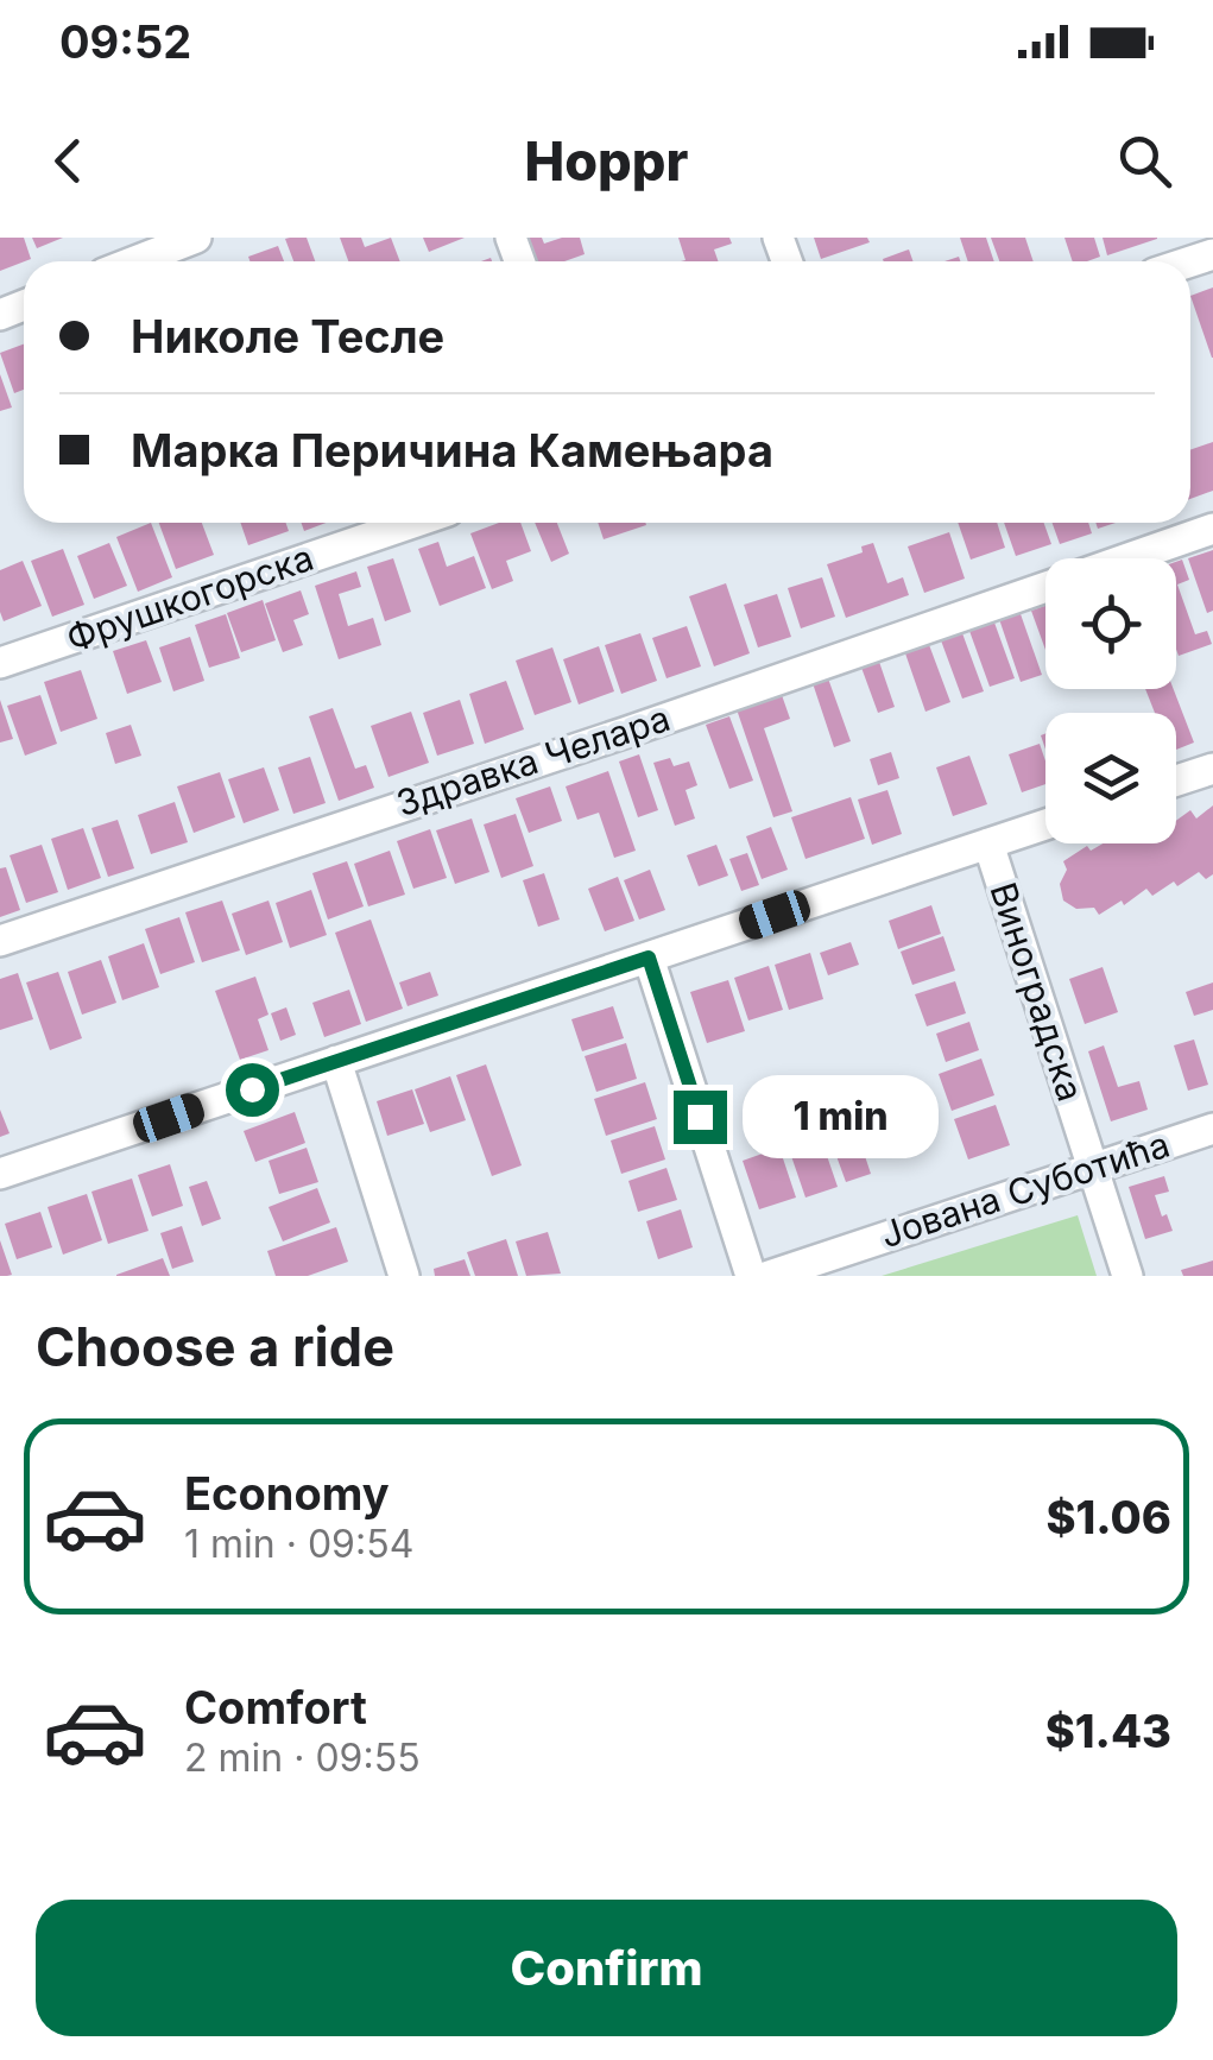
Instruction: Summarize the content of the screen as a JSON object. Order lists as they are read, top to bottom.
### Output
{
  "streets": {
    "street": [
      "Фрушкогорска",
      "Здравка Челара",
      "Виноградска",
      "Јована Суботића"
    ]
  },
  "crossings": [
    ["Виноградска", "Јована Суботића"]
  ],
  "page": {
    "status": "09:52",
    "header": "Hoppr",
    "banner": ["Николе Тесле", "Марка Перичина Камењара"],
    "bubble": "1 min",
    "heading": "Choose a ride",
    "list": [
      {
        "name": "Economy",
        "note": "1 min · 09:54",
        "value": "$1.06"
      },
      {
        "name": "Comfort",
        "note": "2 min · 09:55",
        "value": "$1.43"
      }
    ],
    "buttons": "Confirm"
  }
}
